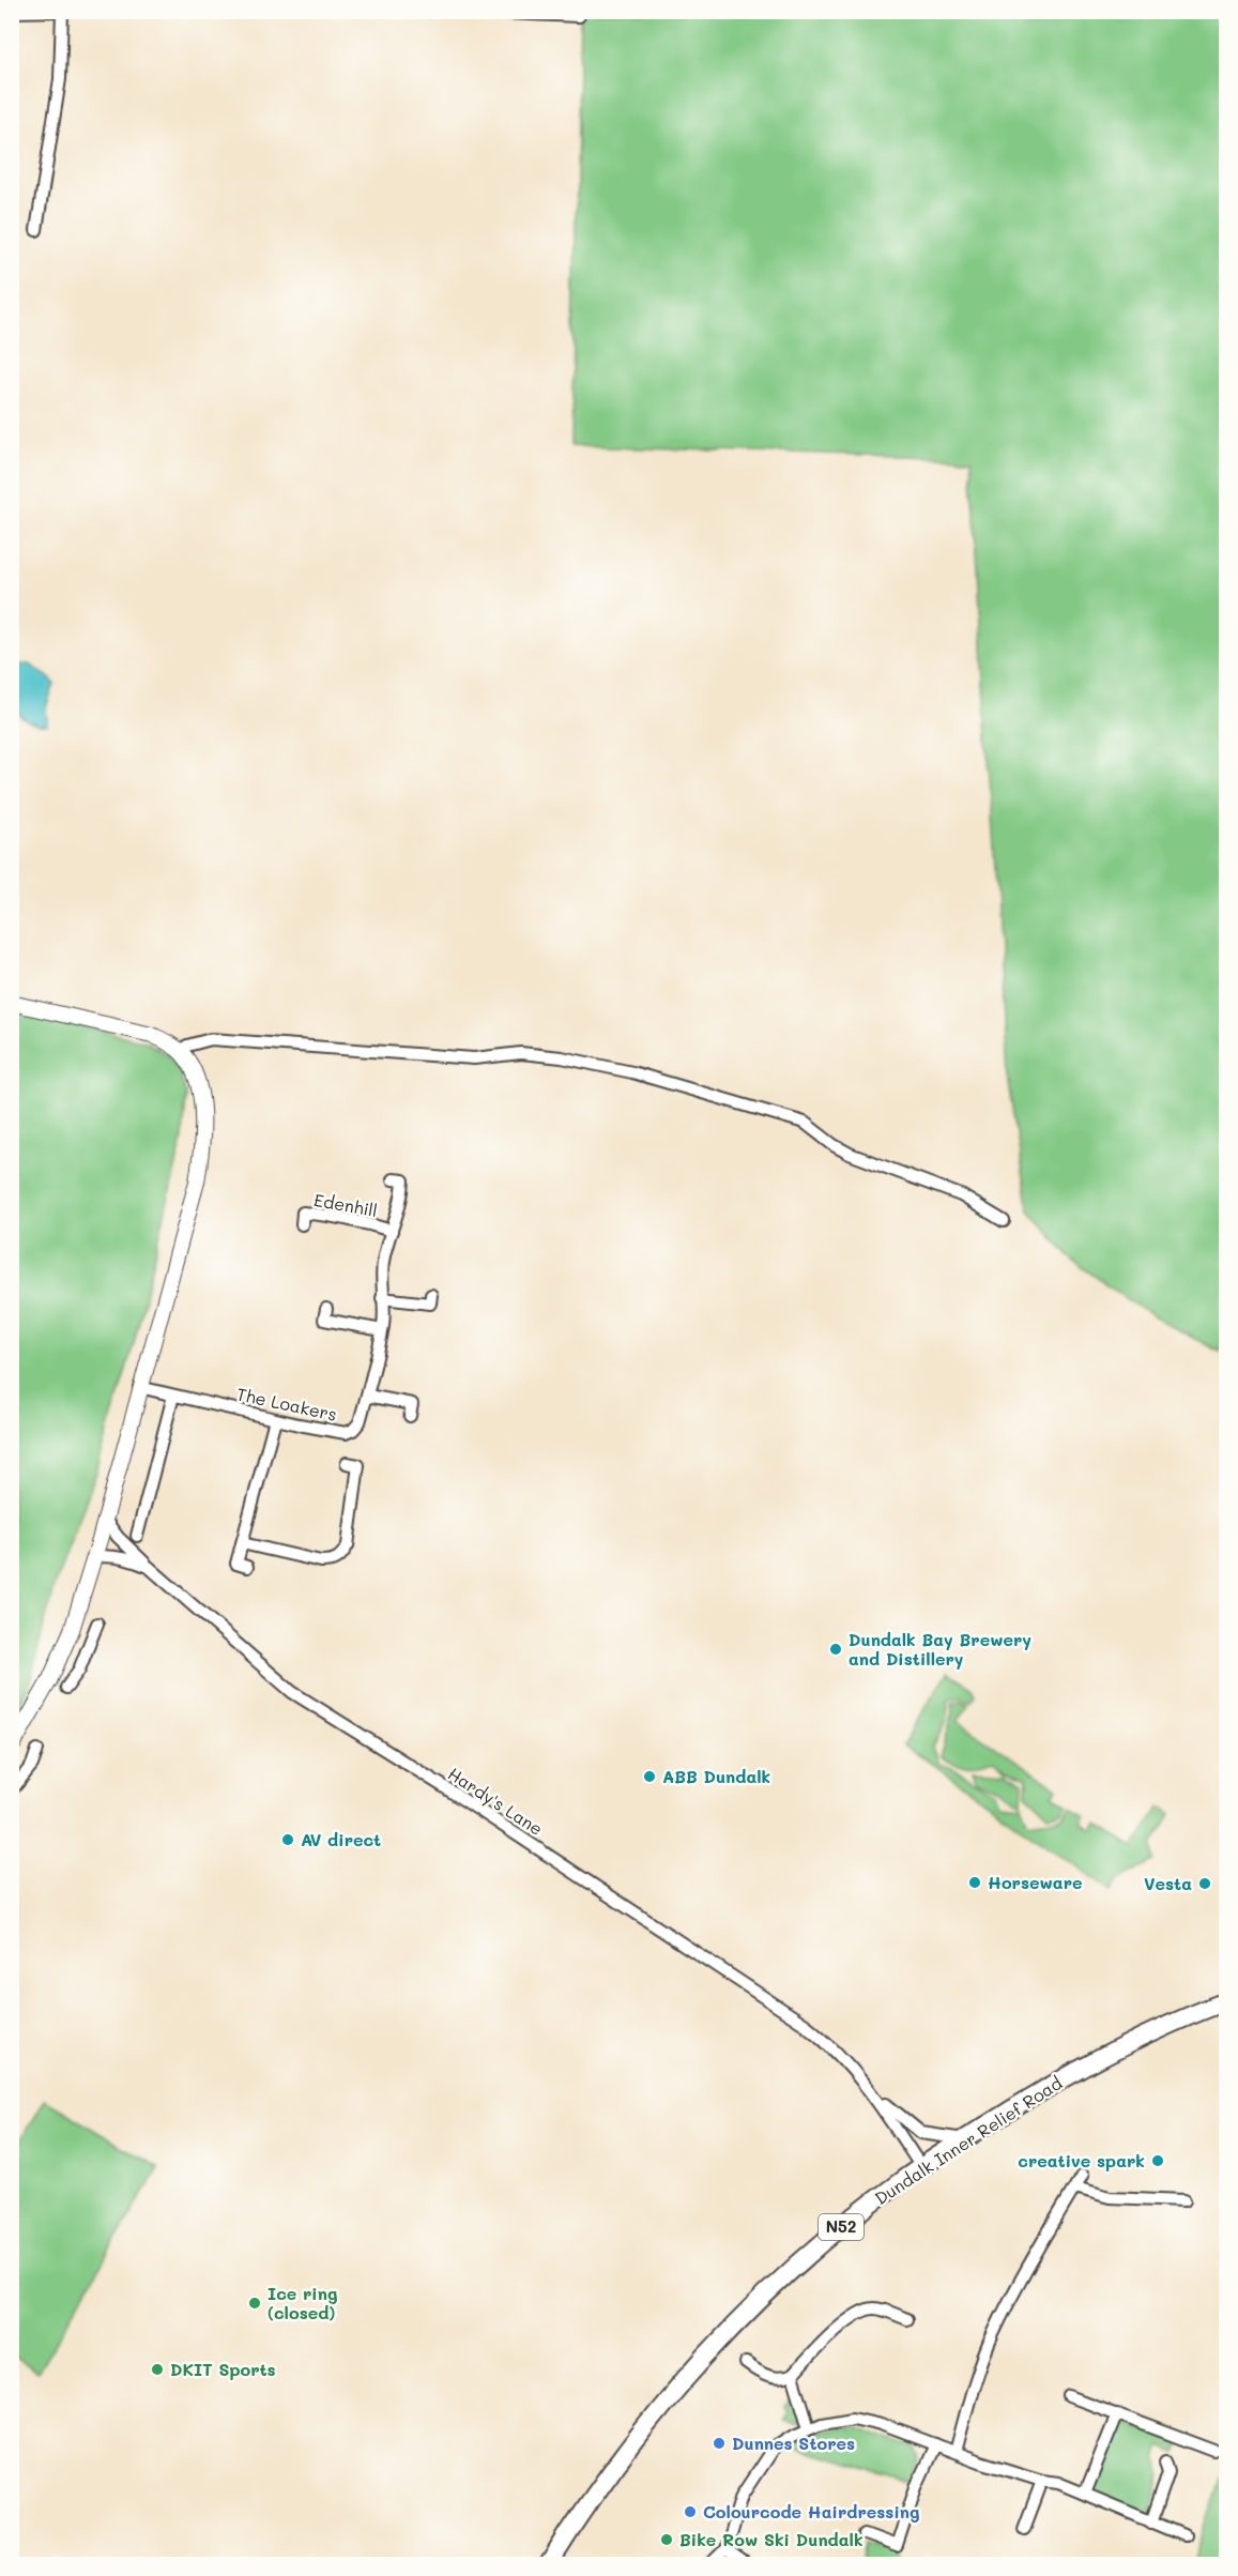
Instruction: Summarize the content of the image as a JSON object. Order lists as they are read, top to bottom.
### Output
{
  "streets": {
    "main road": ["Dundalk Inner Relief Road", "N52"],
    "street": ["Edenhill", "The Loakers", "Hardy's Lane"]
  },
  "crossings": [
    ["Edenhill", "The Loakers"],
    ["Hardy's Lane", "Dundalk Inner Relief Road"]
  ],
  "places": [
    "Dundalk Bay Brewery and Distillery",
    "ABB Dundalk",
    "AV direct",
    "Horseware",
    "Vesta",
    "creative spark",
    "Ice ring (closed)",
    "DKIT Sports",
    "Dunnes Stores",
    "Colourcode Hairdressing",
    "Bike Row Ski Dundalk"
  ]
}
